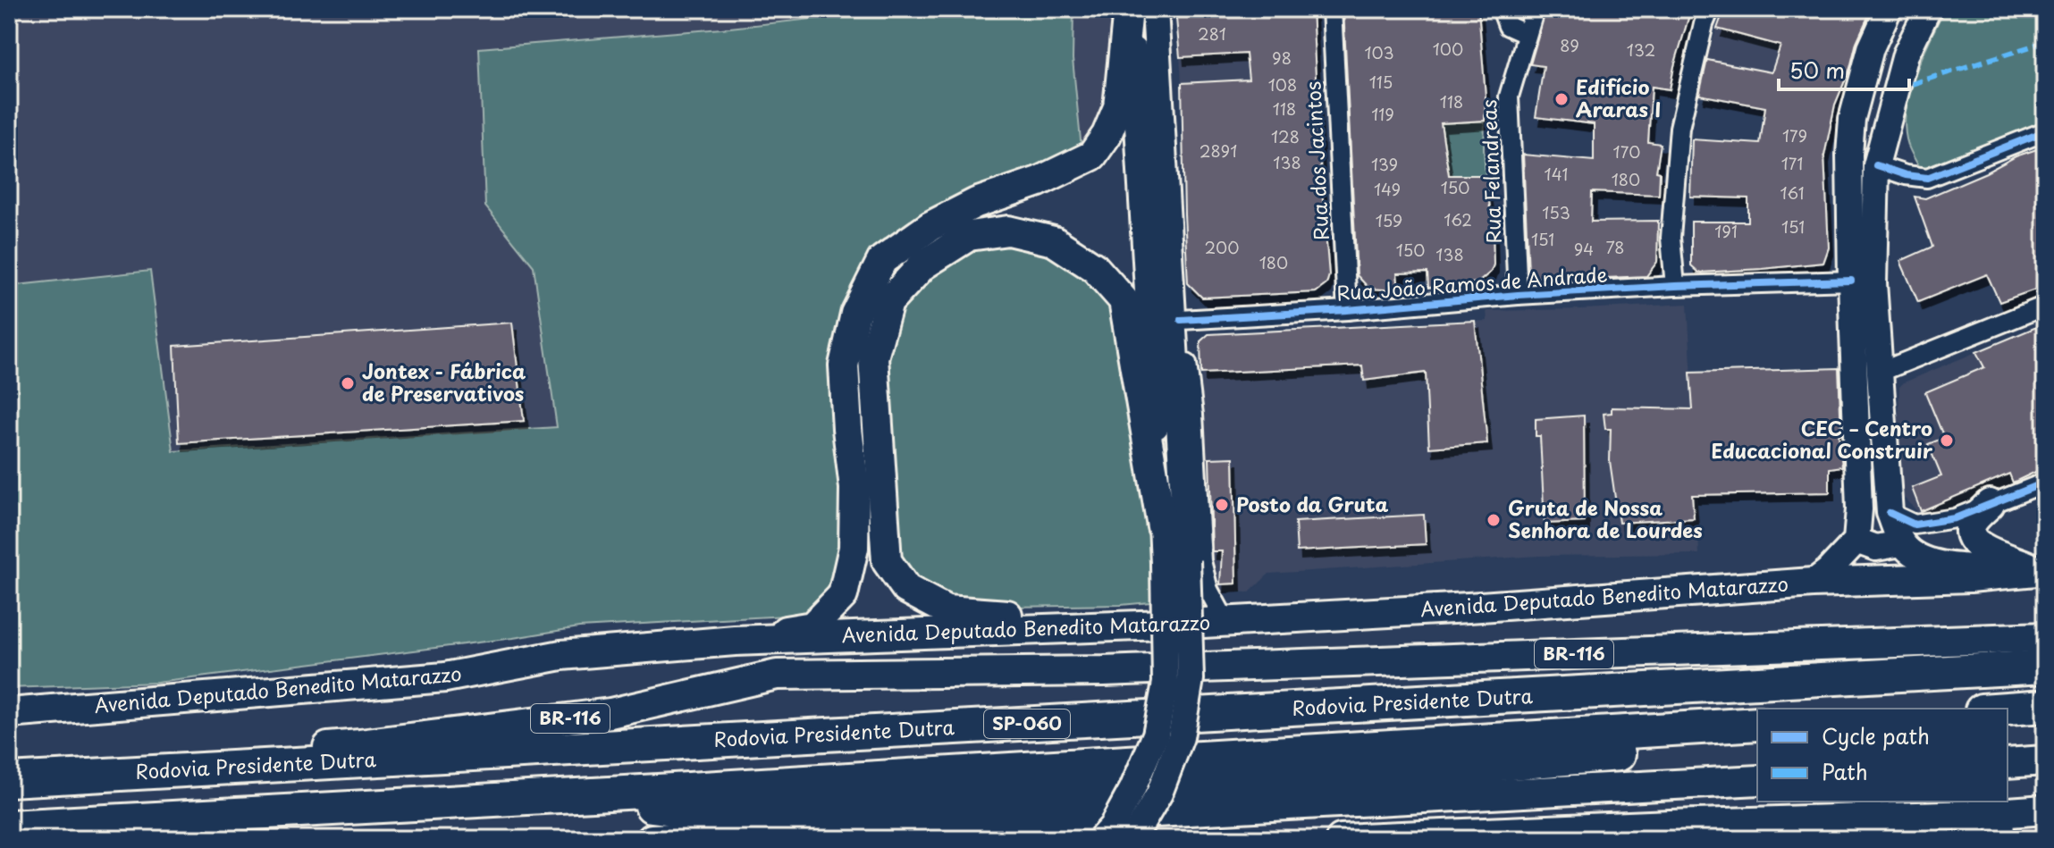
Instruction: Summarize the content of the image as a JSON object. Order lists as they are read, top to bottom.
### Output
{
  "streets": {
    "highway": ["Rodovia Presidente Dutra", "SP-060"],
    "main road": ["Avenida Deputado Benedito Matarazzo", "BR-116"],
    "street": ["Rua dos Jacintos", "Rua Felandreas", "Rua João Ramos de Andrade"]
  },
  "crossings": [
    ["Rua dos Jacintos", "Rua João Ramos de Andrade"],
    ["Rua Felandreas", "Rua João Ramos de Andrade"]
  ],
  "places": [
    "Edifício Araras I",
    "Jontex - Fábrica de Preservativos",
    "CEC – Centro Educacional Construir",
    "Posto da Gruta",
    "Gruta de Nossa Senhora de Lourdes"
  ],
  "house_numbers": [
    "281",
    "89",
    "100",
    "132",
    "103",
    "98",
    "115",
    "108",
    "118",
    "118",
    "119",
    "179",
    "128",
    "2891",
    "170",
    "138",
    "171",
    "139",
    "141",
    "180",
    "150",
    "149",
    "161",
    "153",
    "162",
    "159",
    "151",
    "191",
    "151",
    "200",
    "78",
    "94",
    "150",
    "138",
    "180"
  ],
  "legend": ["Cycle path", "Path"],
  "scale_bar": "50 m"
}
